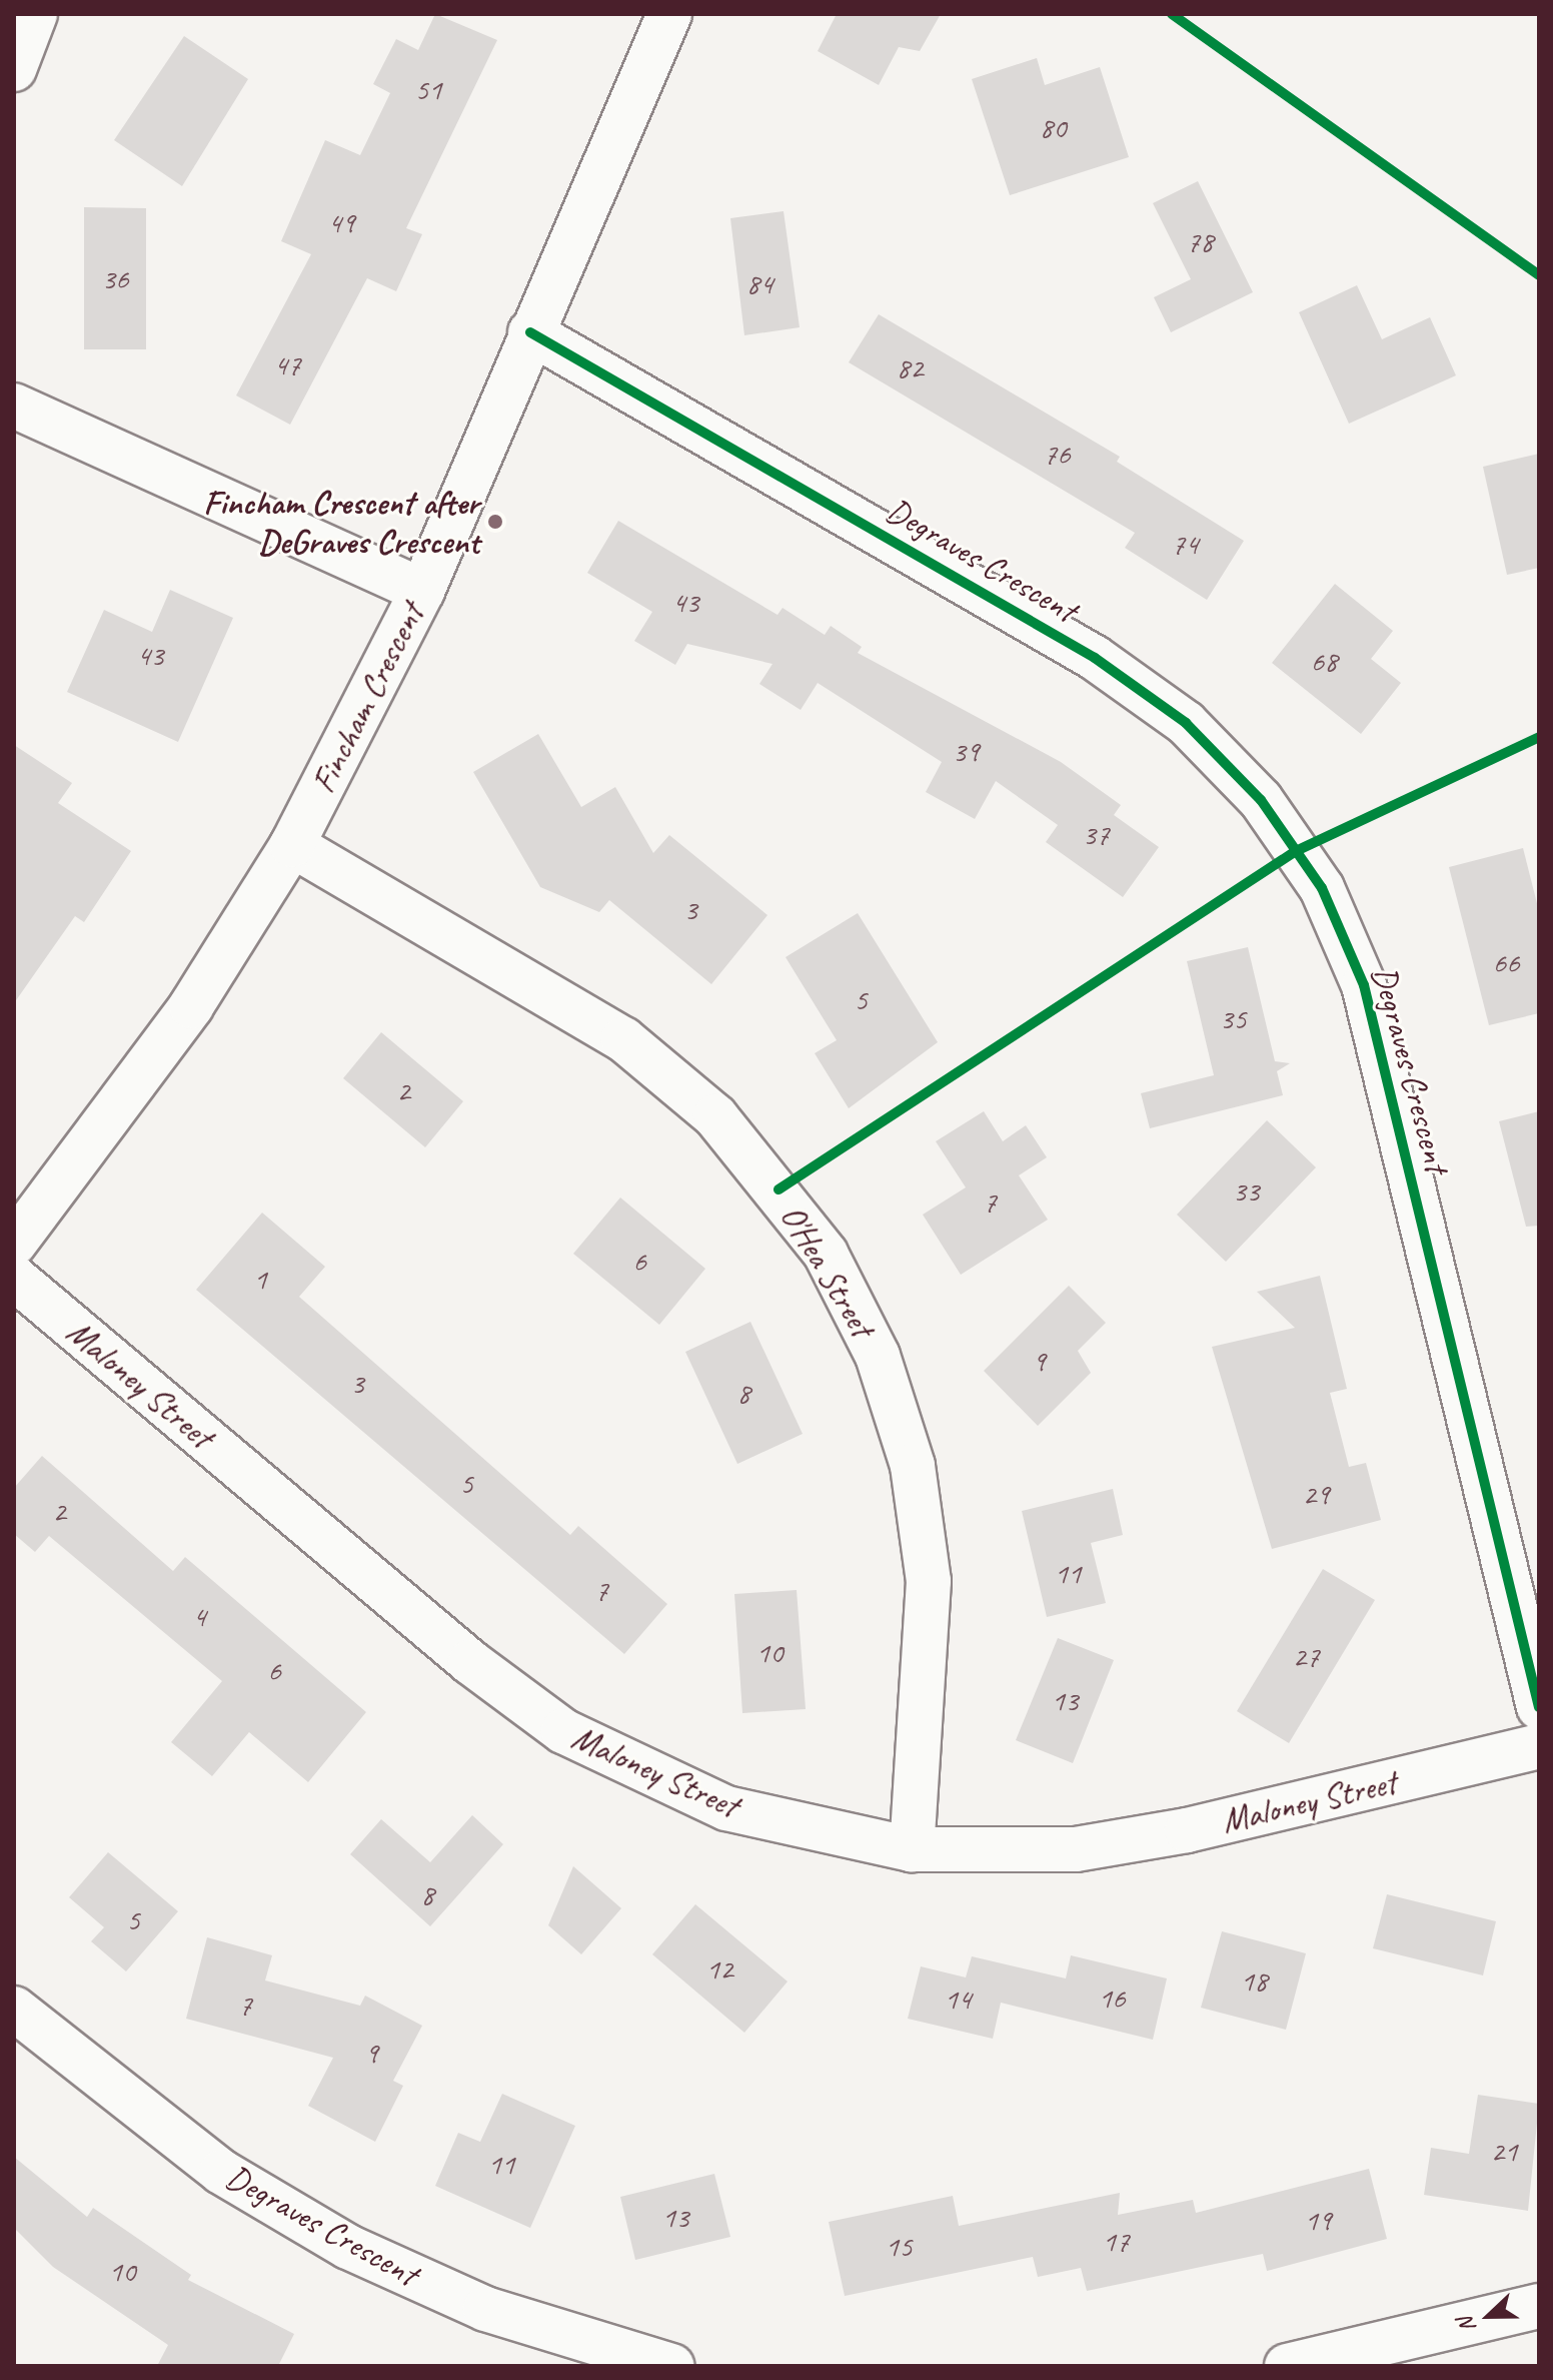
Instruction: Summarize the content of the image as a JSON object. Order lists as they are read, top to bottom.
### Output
{
  "streets": {
    "street": [
      "Degraves Crescent",
      "Fincham Crescent",
      "O'Hea Street",
      "Maloney Street"
    ]
  },
  "crossings": [
    ["Degraves Crescent", "Fincham Crescent"],
    ["Fincham Crescent", "O'Hea Street"],
    ["O'Hea Street", "Maloney Street"]
  ],
  "places": ["Fincham Crescent after DeGraves Crescent"],
  "house_numbers": [
    "51",
    "80",
    "49",
    "78",
    "36",
    "84",
    "47",
    "82",
    "76",
    "74",
    "43",
    "43",
    "68",
    "39",
    "37",
    "3",
    "66",
    "5",
    "35",
    "2",
    "33",
    "7",
    "6",
    "1",
    "9",
    "3",
    "8",
    "5",
    "29",
    "2",
    "11",
    "7",
    "4",
    "10",
    "27",
    "6",
    "13",
    "8",
    "5",
    "12",
    "18",
    "16",
    "14",
    "7",
    "9",
    "21",
    "11",
    "13",
    "19",
    "17",
    "15",
    "10"
  ],
  "north": "left"
}
